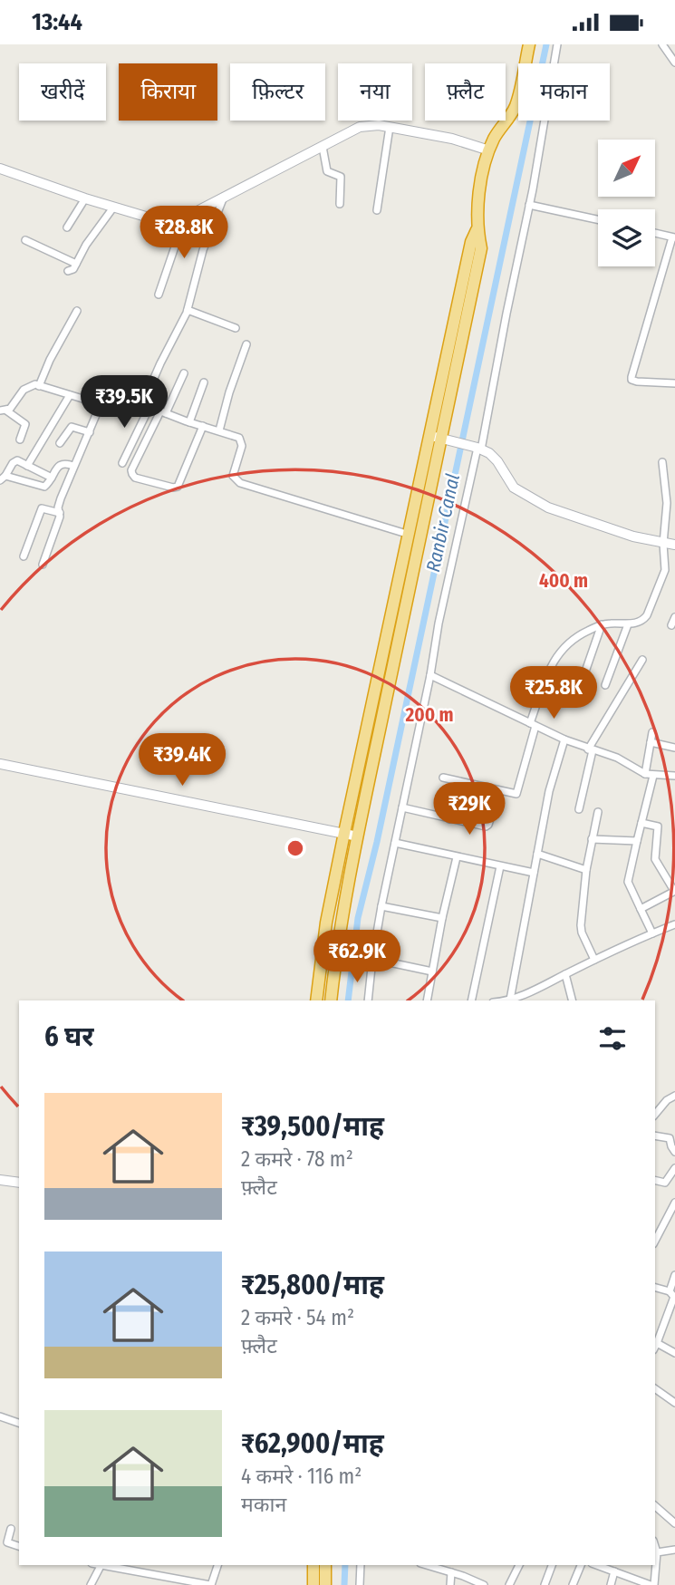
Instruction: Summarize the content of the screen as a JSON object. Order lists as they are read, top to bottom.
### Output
{
  "water": ["Ranbir Canal"],
  "north": "top right",
  "page": {
    "status": "13:44",
    "chip": [
      "खरीदें",
      "किराया",
      "फ़िल्टर",
      "नया",
      "फ़्लैट",
      "मकान"
    ],
    "price": [
      "₹28.8K",
      "₹39.5K",
      "₹25.8K",
      "₹39.4K",
      "₹29K",
      "₹62.9K"
    ],
    "heading": "6 घर",
    "list": [
      {
        "name": "₹39,500/माह",
        "note": "2 कमरे · 78 m² · फ़्लैट"
      },
      {
        "name": "₹25,800/माह",
        "note": "2 कमरे · 54 m² · फ़्लैट"
      },
      {
        "name": "₹62,900/माह",
        "note": "4 कमरे · 116 m² · मकान"
      }
    ]
  },
  "rings": ["400 m", "200 m"]
}
